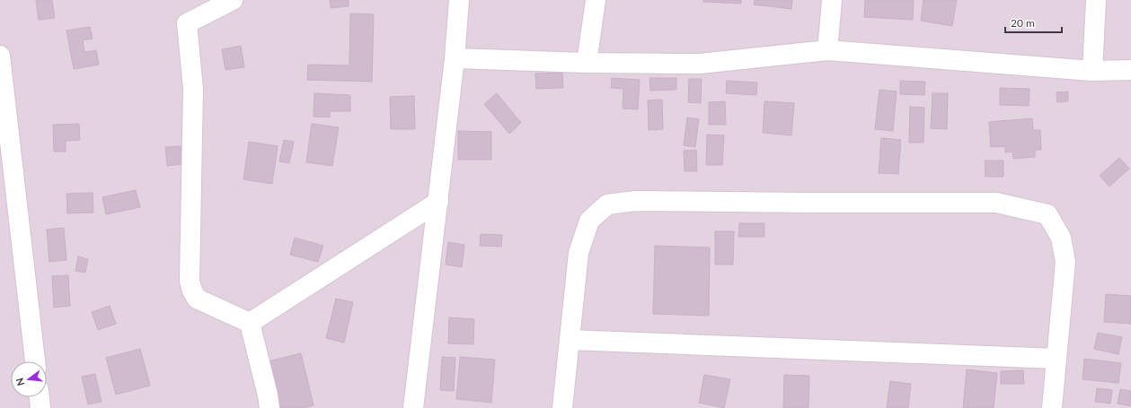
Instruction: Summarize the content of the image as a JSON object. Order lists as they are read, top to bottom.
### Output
{
  "scale_bar": "20 m",
  "north": "left"
}
